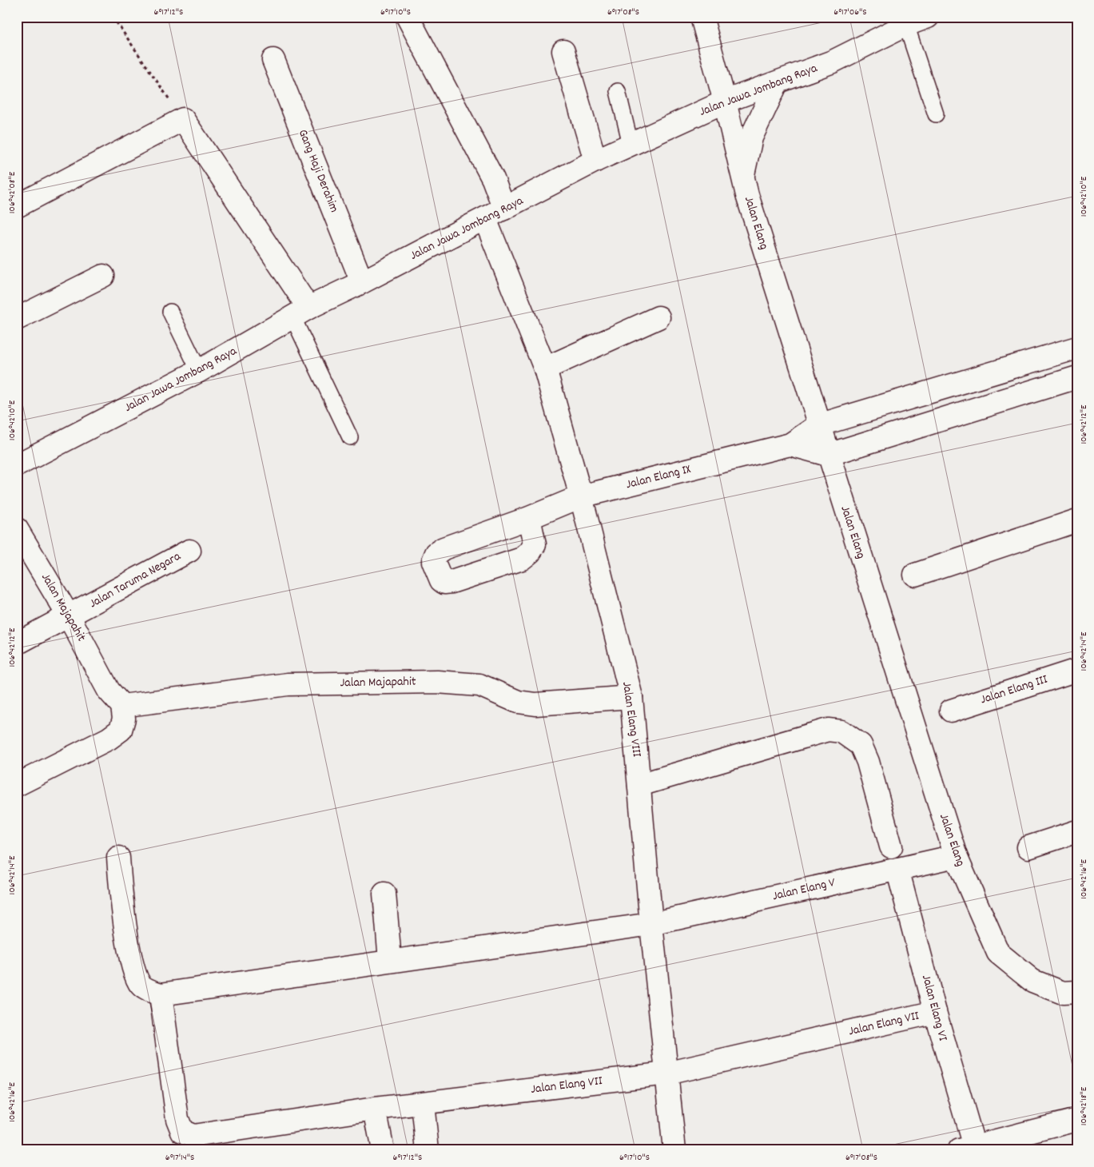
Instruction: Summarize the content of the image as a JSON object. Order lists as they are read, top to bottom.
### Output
{
  "streets": {
    "street": [
      "Jalan Jawa Jombang Raya",
      "Gang Haji Derahim",
      "Jalan Elang",
      "Jalan Elang IX",
      "Jalan Taruma Negara",
      "Jalan Majapahit",
      "Jalan Elang III",
      "Jalan Elang VIII",
      "Jalan Elang V",
      "Jalan Elang VI",
      "Jalan Elang VII"
    ]
  },
  "crossings": [
    ["Jalan Jawa Jombang Raya", "Gang Haji Derahim"],
    ["Jalan Jawa Jombang Raya", "Jalan Elang"],
    ["Jalan Jawa Jombang Raya", "Jalan Elang VIII"],
    ["Jalan Elang", "Jalan Elang IX"],
    ["Jalan Elang", "Jalan Elang V"],
    ["Jalan Elang IX", "Jalan Elang VIII"],
    ["Jalan Taruma Negara", "Jalan Majapahit"],
    ["Jalan Majapahit", "Jalan Elang VIII"],
    ["Jalan Elang VIII", "Jalan Elang V"],
    ["Jalan Elang VIII", "Jalan Elang VII"],
    ["Jalan Elang V", "Jalan Elang VI"],
    ["Jalan Elang V", "Jalan Elang VII"],
    ["Jalan Elang VI", "Jalan Elang VII"]
  ],
  "coordinates": [
    "6°17'12\"S",
    "6°17'10\"S",
    "6°17'08\"S",
    "6°17'06\"S",
    "106°42'08\"E",
    "106°42'10\"E",
    "106°42'12\"E",
    "106°42'14\"E",
    "106°42'16\"E",
    "106°42'18\"E",
    "6°17'14\"S"
  ]
}
